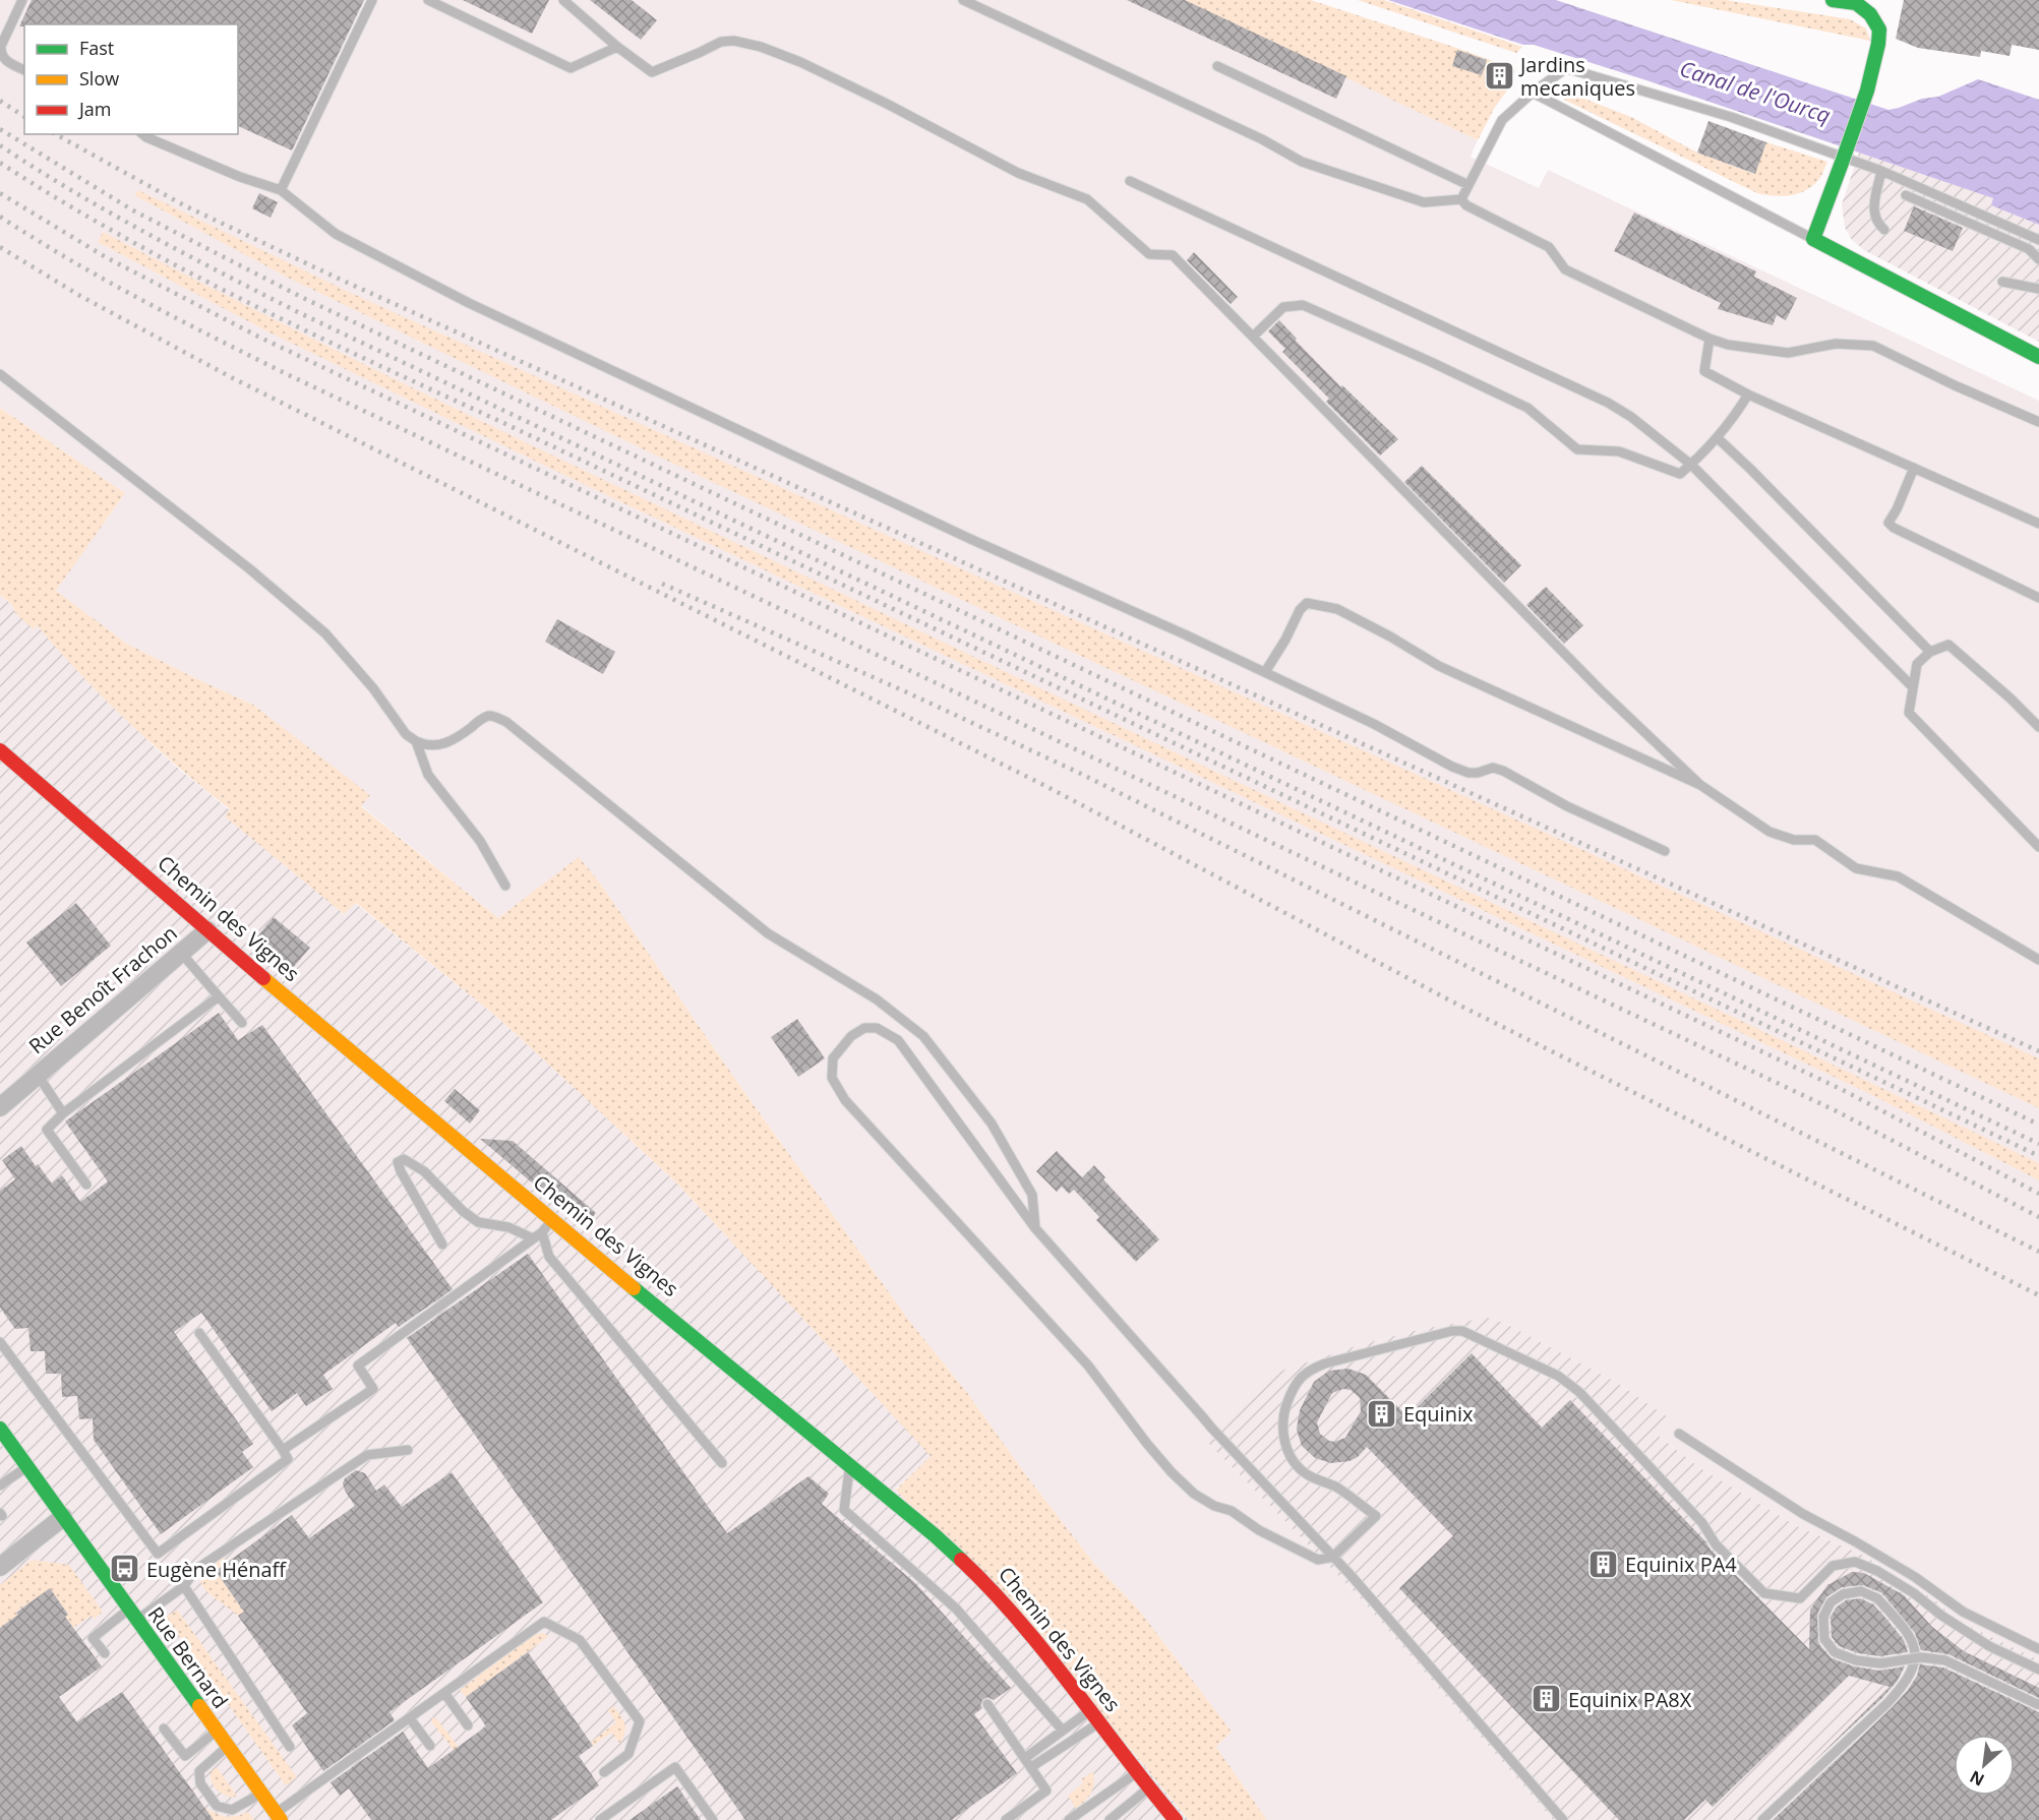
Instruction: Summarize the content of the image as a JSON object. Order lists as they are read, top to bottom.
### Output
{
  "streets": {
    "street": ["Chemin des Vignes", "Rue Benoît Frachon", "Rue Bernard"]
  },
  "crossings": [
    ["Chemin des Vignes", "Rue Benoît Frachon"]
  ],
  "water": ["Canal de l'Ourcq"],
  "places": {
    "building": [
      "Jardins mecaniques",
      "Equinix",
      "Equinix PA4",
      "Equinix PA8X"
    ],
    "bus stop": ["Eugène Hénaff"]
  },
  "legend": ["Fast", "Slow", "Jam"],
  "north": "bottom left"
}
